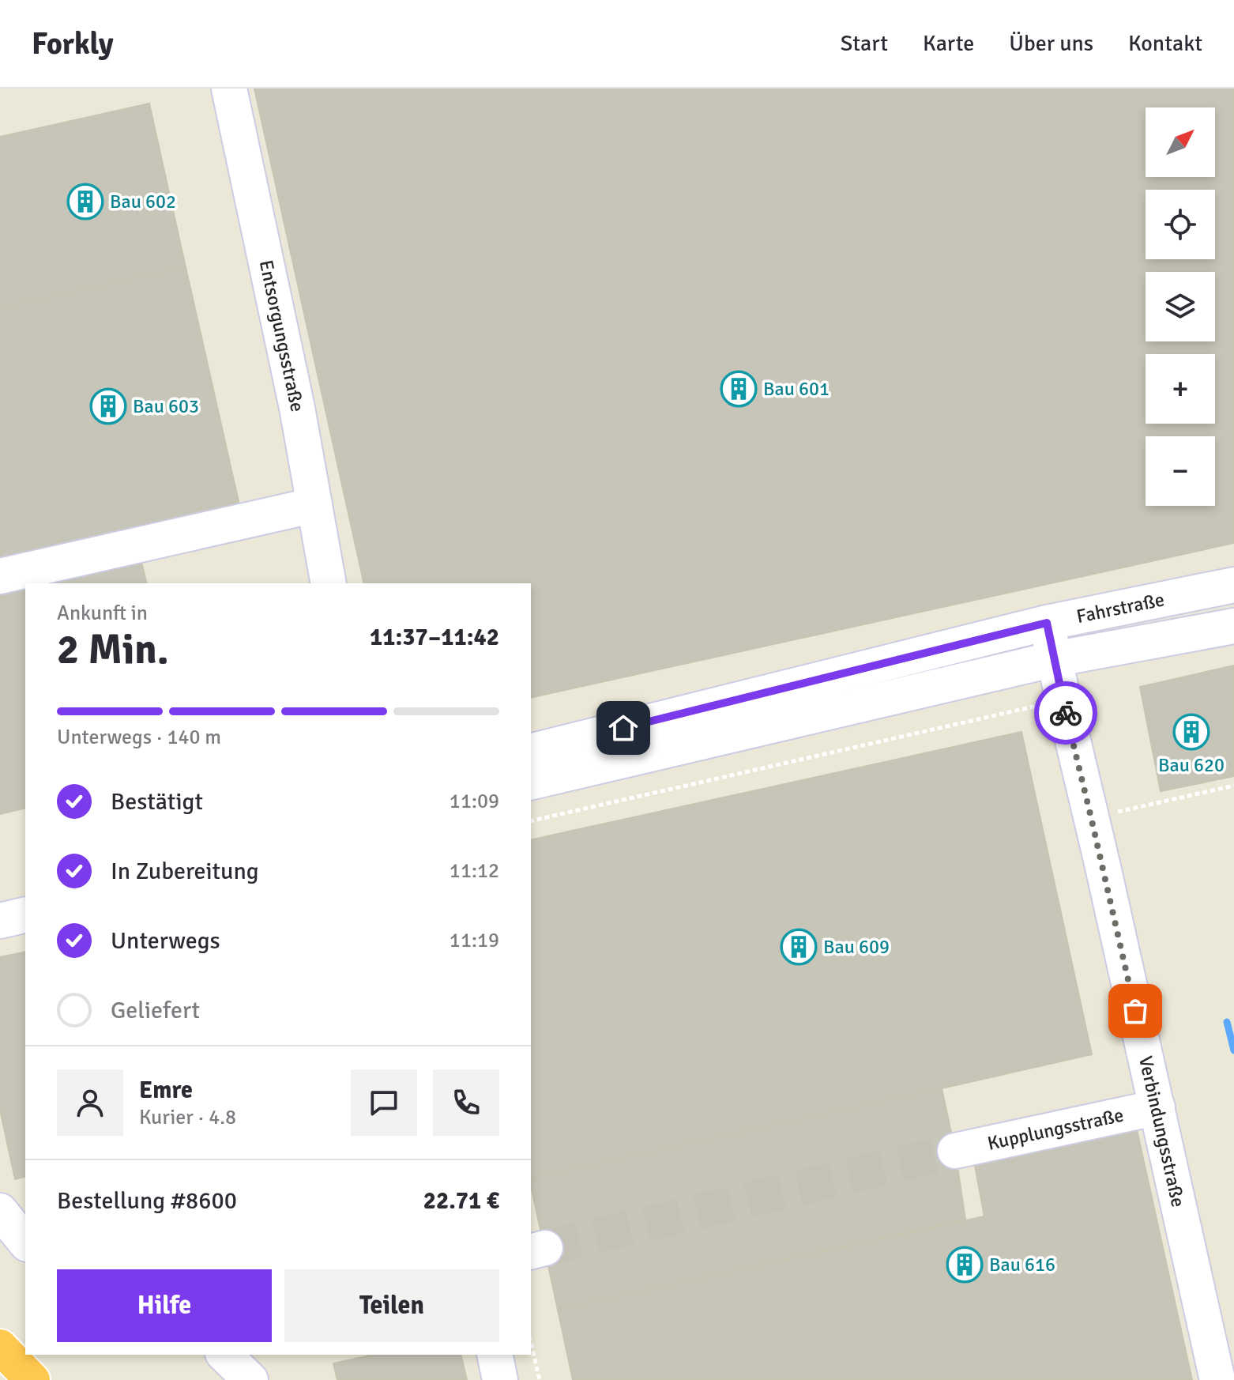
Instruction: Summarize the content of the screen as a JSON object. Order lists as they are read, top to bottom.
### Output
{
  "streets": {
    "lane": [
      "Entsorgungsstraße",
      "Fahrstraße",
      "Kupplungsstraße",
      "Verbindungsstraße"
    ]
  },
  "crossings": [
    ["Fahrstraße", "Verbindungsstraße"],
    ["Kupplungsstraße", "Verbindungsstraße"]
  ],
  "places": {
    "building": [
      "Bau 602",
      "Bau 601",
      "Bau 603",
      "Bau 620",
      "Bau 609",
      "Bau 616"
    ]
  },
  "north": "top right",
  "page": {
    "header": "Forkly",
    "nav": [
      "Start",
      "Karte",
      "Über uns",
      "Kontakt"
    ],
    "map_buttons": ["+", "−"],
    "heading": ["2 Min.", "Ankunft in", "11:37–11:42"],
    "panel": [
      "Emre",
      "Kurier · 4.8",
      "Bestellung #8600",
      "22.71 €"
    ],
    "bar": "Unterwegs · 140 m",
    "list": [
      ["Bestätigt", "11:09"],
      ["In Zubereitung", "11:12"],
      ["Unterwegs", "11:19"],
      "Geliefert"
    ],
    "buttons": ["Hilfe", "Teilen"]
  }
}
